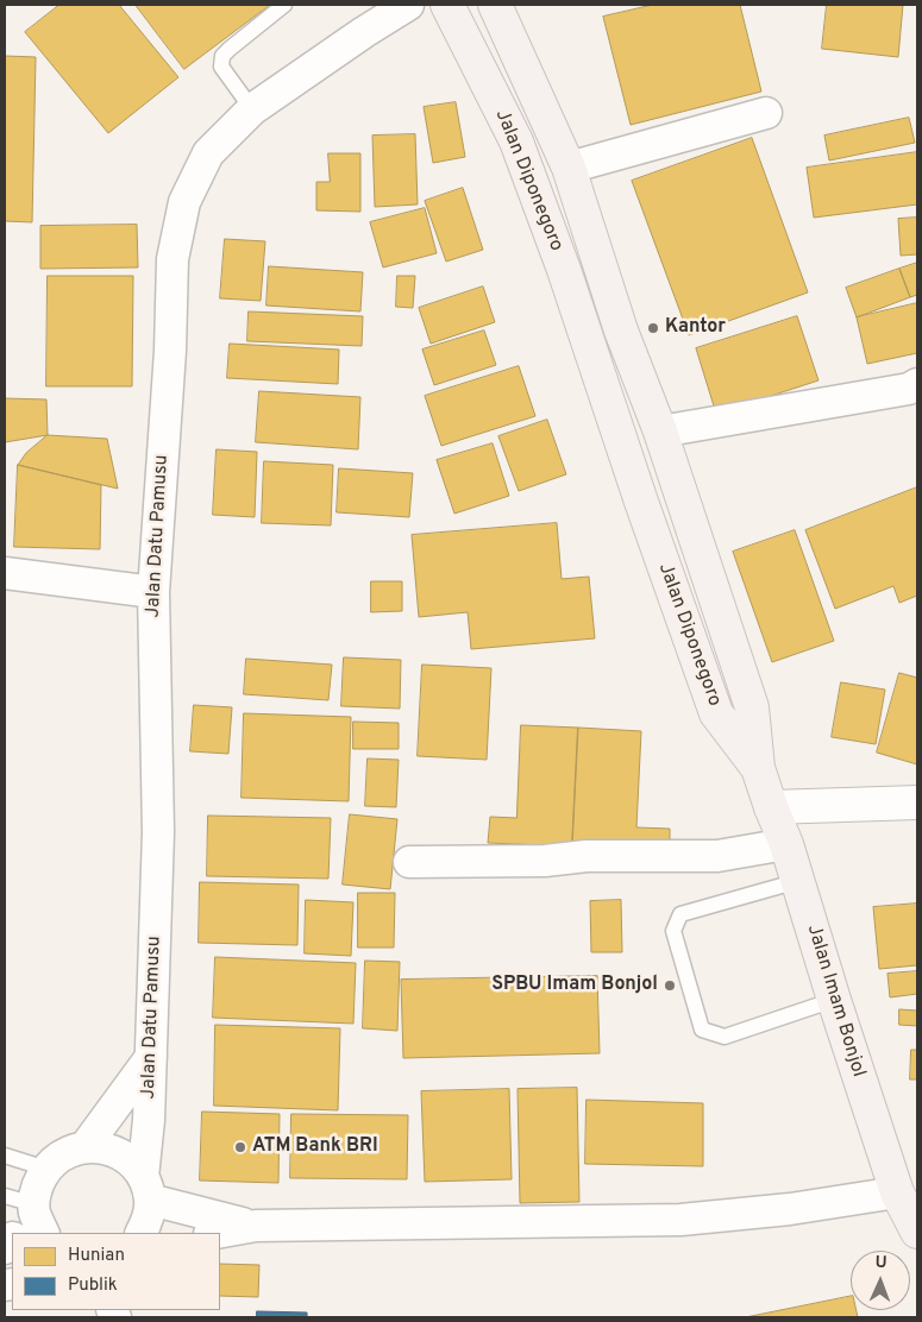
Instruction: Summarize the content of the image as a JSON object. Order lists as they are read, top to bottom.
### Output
{
  "streets": {
    "highway": ["Jalan Diponegoro", "Jalan Imam Bonjol"],
    "street": ["Jalan Datu Pamusu"]
  },
  "crossings": [
    ["Jalan Diponegoro", "Jalan Imam Bonjol"]
  ],
  "places": ["Kantor", "SPBU Imam Bonjol", "ATM Bank BRI"],
  "legend": ["Hunian", "Publik"],
  "north": "top"
}
